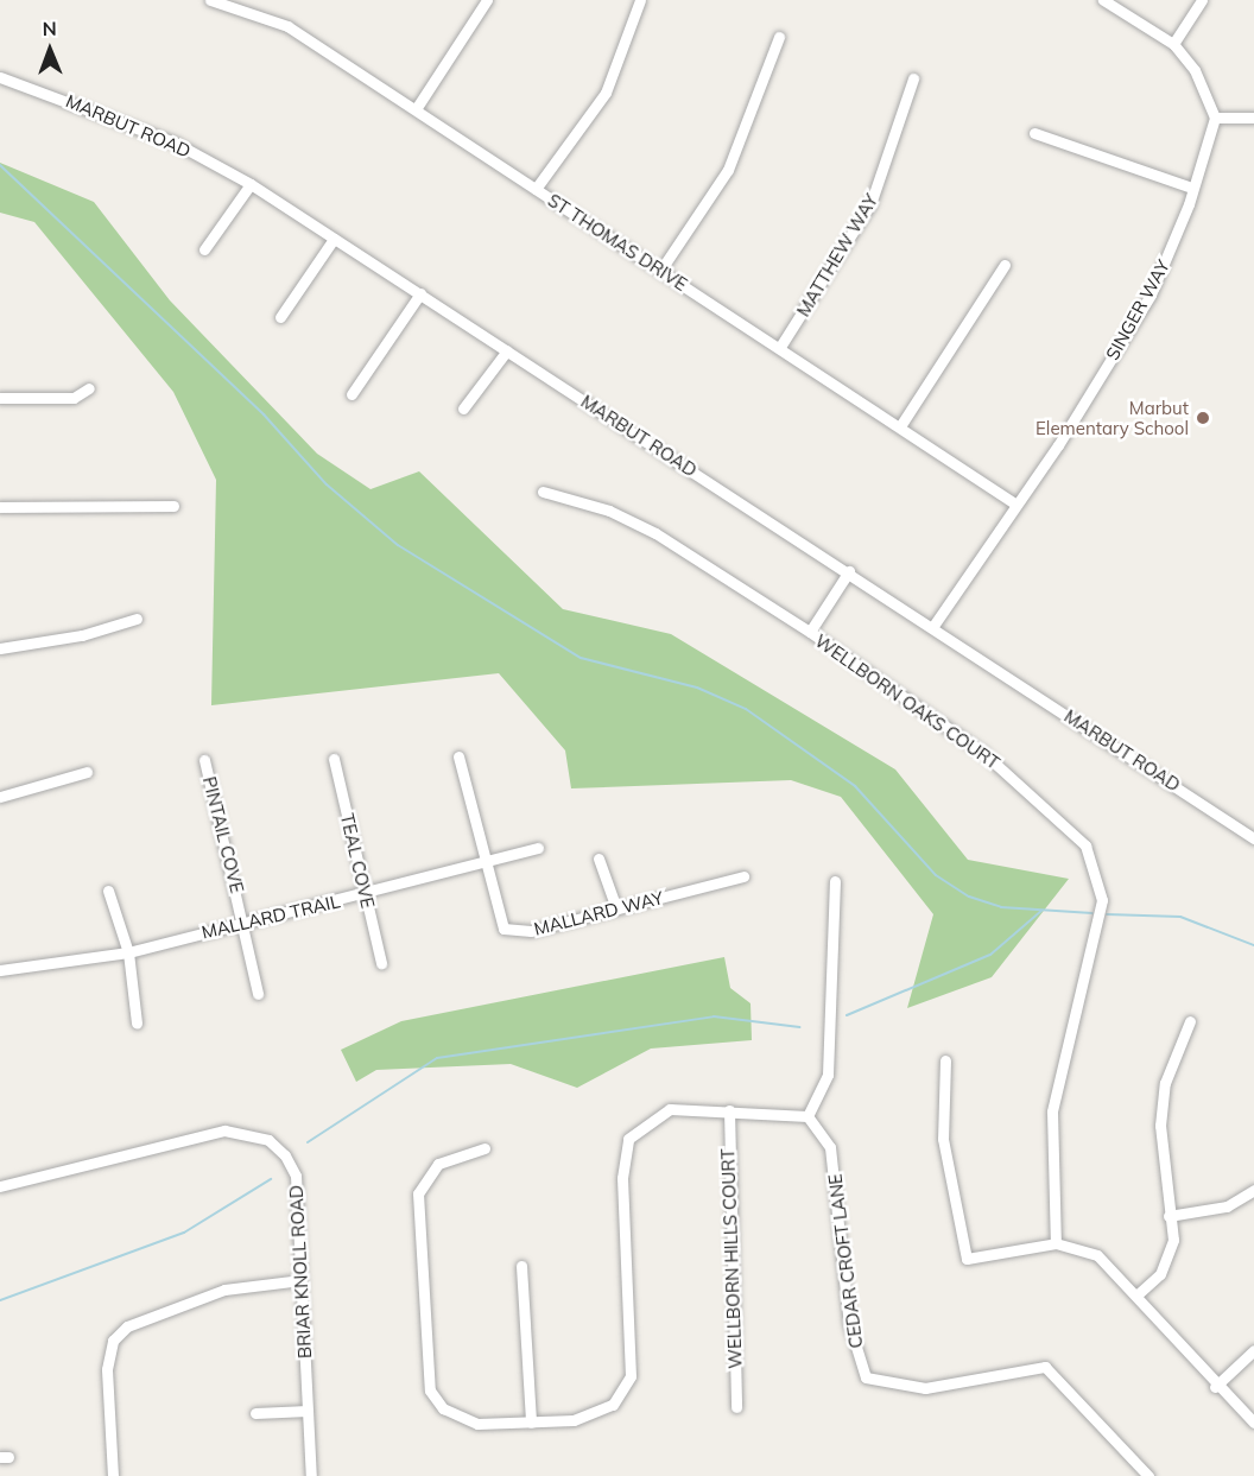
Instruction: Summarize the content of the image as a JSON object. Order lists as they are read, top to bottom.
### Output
{
  "streets": {
    "street": [
      "MARBUT ROAD",
      "ST THOMAS DRIVE",
      "MATTHEW WAY",
      "SINGER WAY",
      "WELLBORN OAKS COURT",
      "PINTAIL COVE",
      "TEAL COVE",
      "MALLARD WAY",
      "MALLARD TRAIL",
      "WELLBORN HILLS COURT",
      "CEDAR CROFT LANE",
      "BRIAR KNOLL ROAD"
    ]
  },
  "crossings": [
    ["MARBUT ROAD", "SINGER WAY"],
    ["ST THOMAS DRIVE", "MATTHEW WAY"],
    ["ST THOMAS DRIVE", "SINGER WAY"],
    ["PINTAIL COVE", "MALLARD TRAIL"],
    ["TEAL COVE", "MALLARD TRAIL"],
    ["MALLARD WAY", "MALLARD TRAIL"]
  ],
  "places": ["Marbut Elementary School"],
  "north": "top"
}
